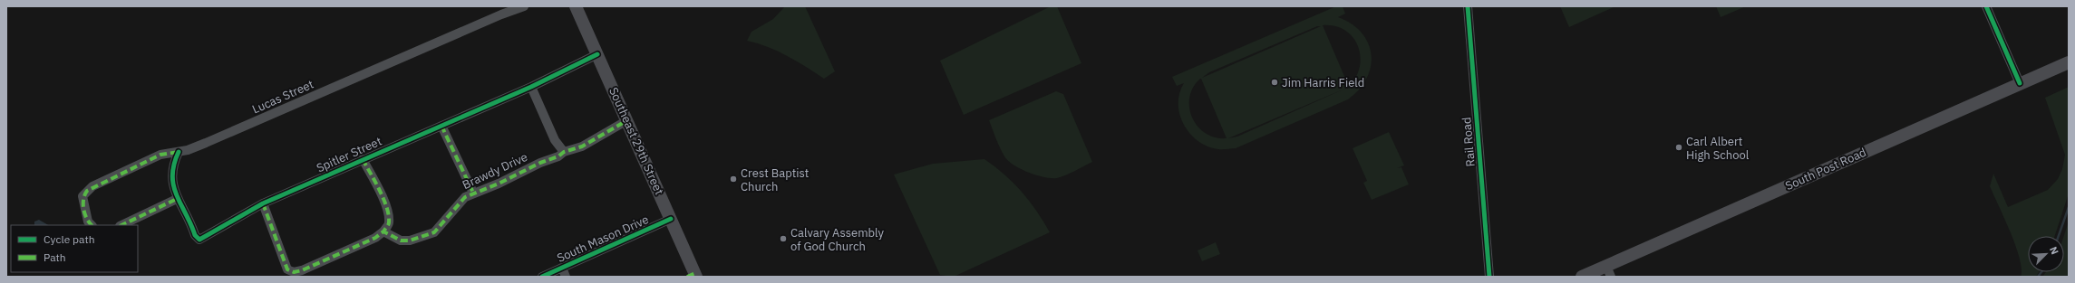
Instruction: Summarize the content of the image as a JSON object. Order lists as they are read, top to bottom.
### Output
{
  "streets": {
    "main road": ["Southeast 29th Street", "South Post Road"],
    "street": [
      "Lucas Street",
      "Rail Road",
      "Spitler Street",
      "Brawdy Drive",
      "South Mason Drive"
    ]
  },
  "crossings": [
    ["Lucas Street", "Spitler Street"],
    ["Southeast 29th Street", "Spitler Street"],
    ["Southeast 29th Street", "Brawdy Drive"],
    ["Southeast 29th Street", "South Mason Drive"]
  ],
  "places": [
    "Jim Harris Field",
    "Carl Albert High School",
    "Crest Baptist Church",
    "Calvary Assembly of God Church"
  ],
  "legend": ["Cycle path", "Path"],
  "north": "top right"
}
